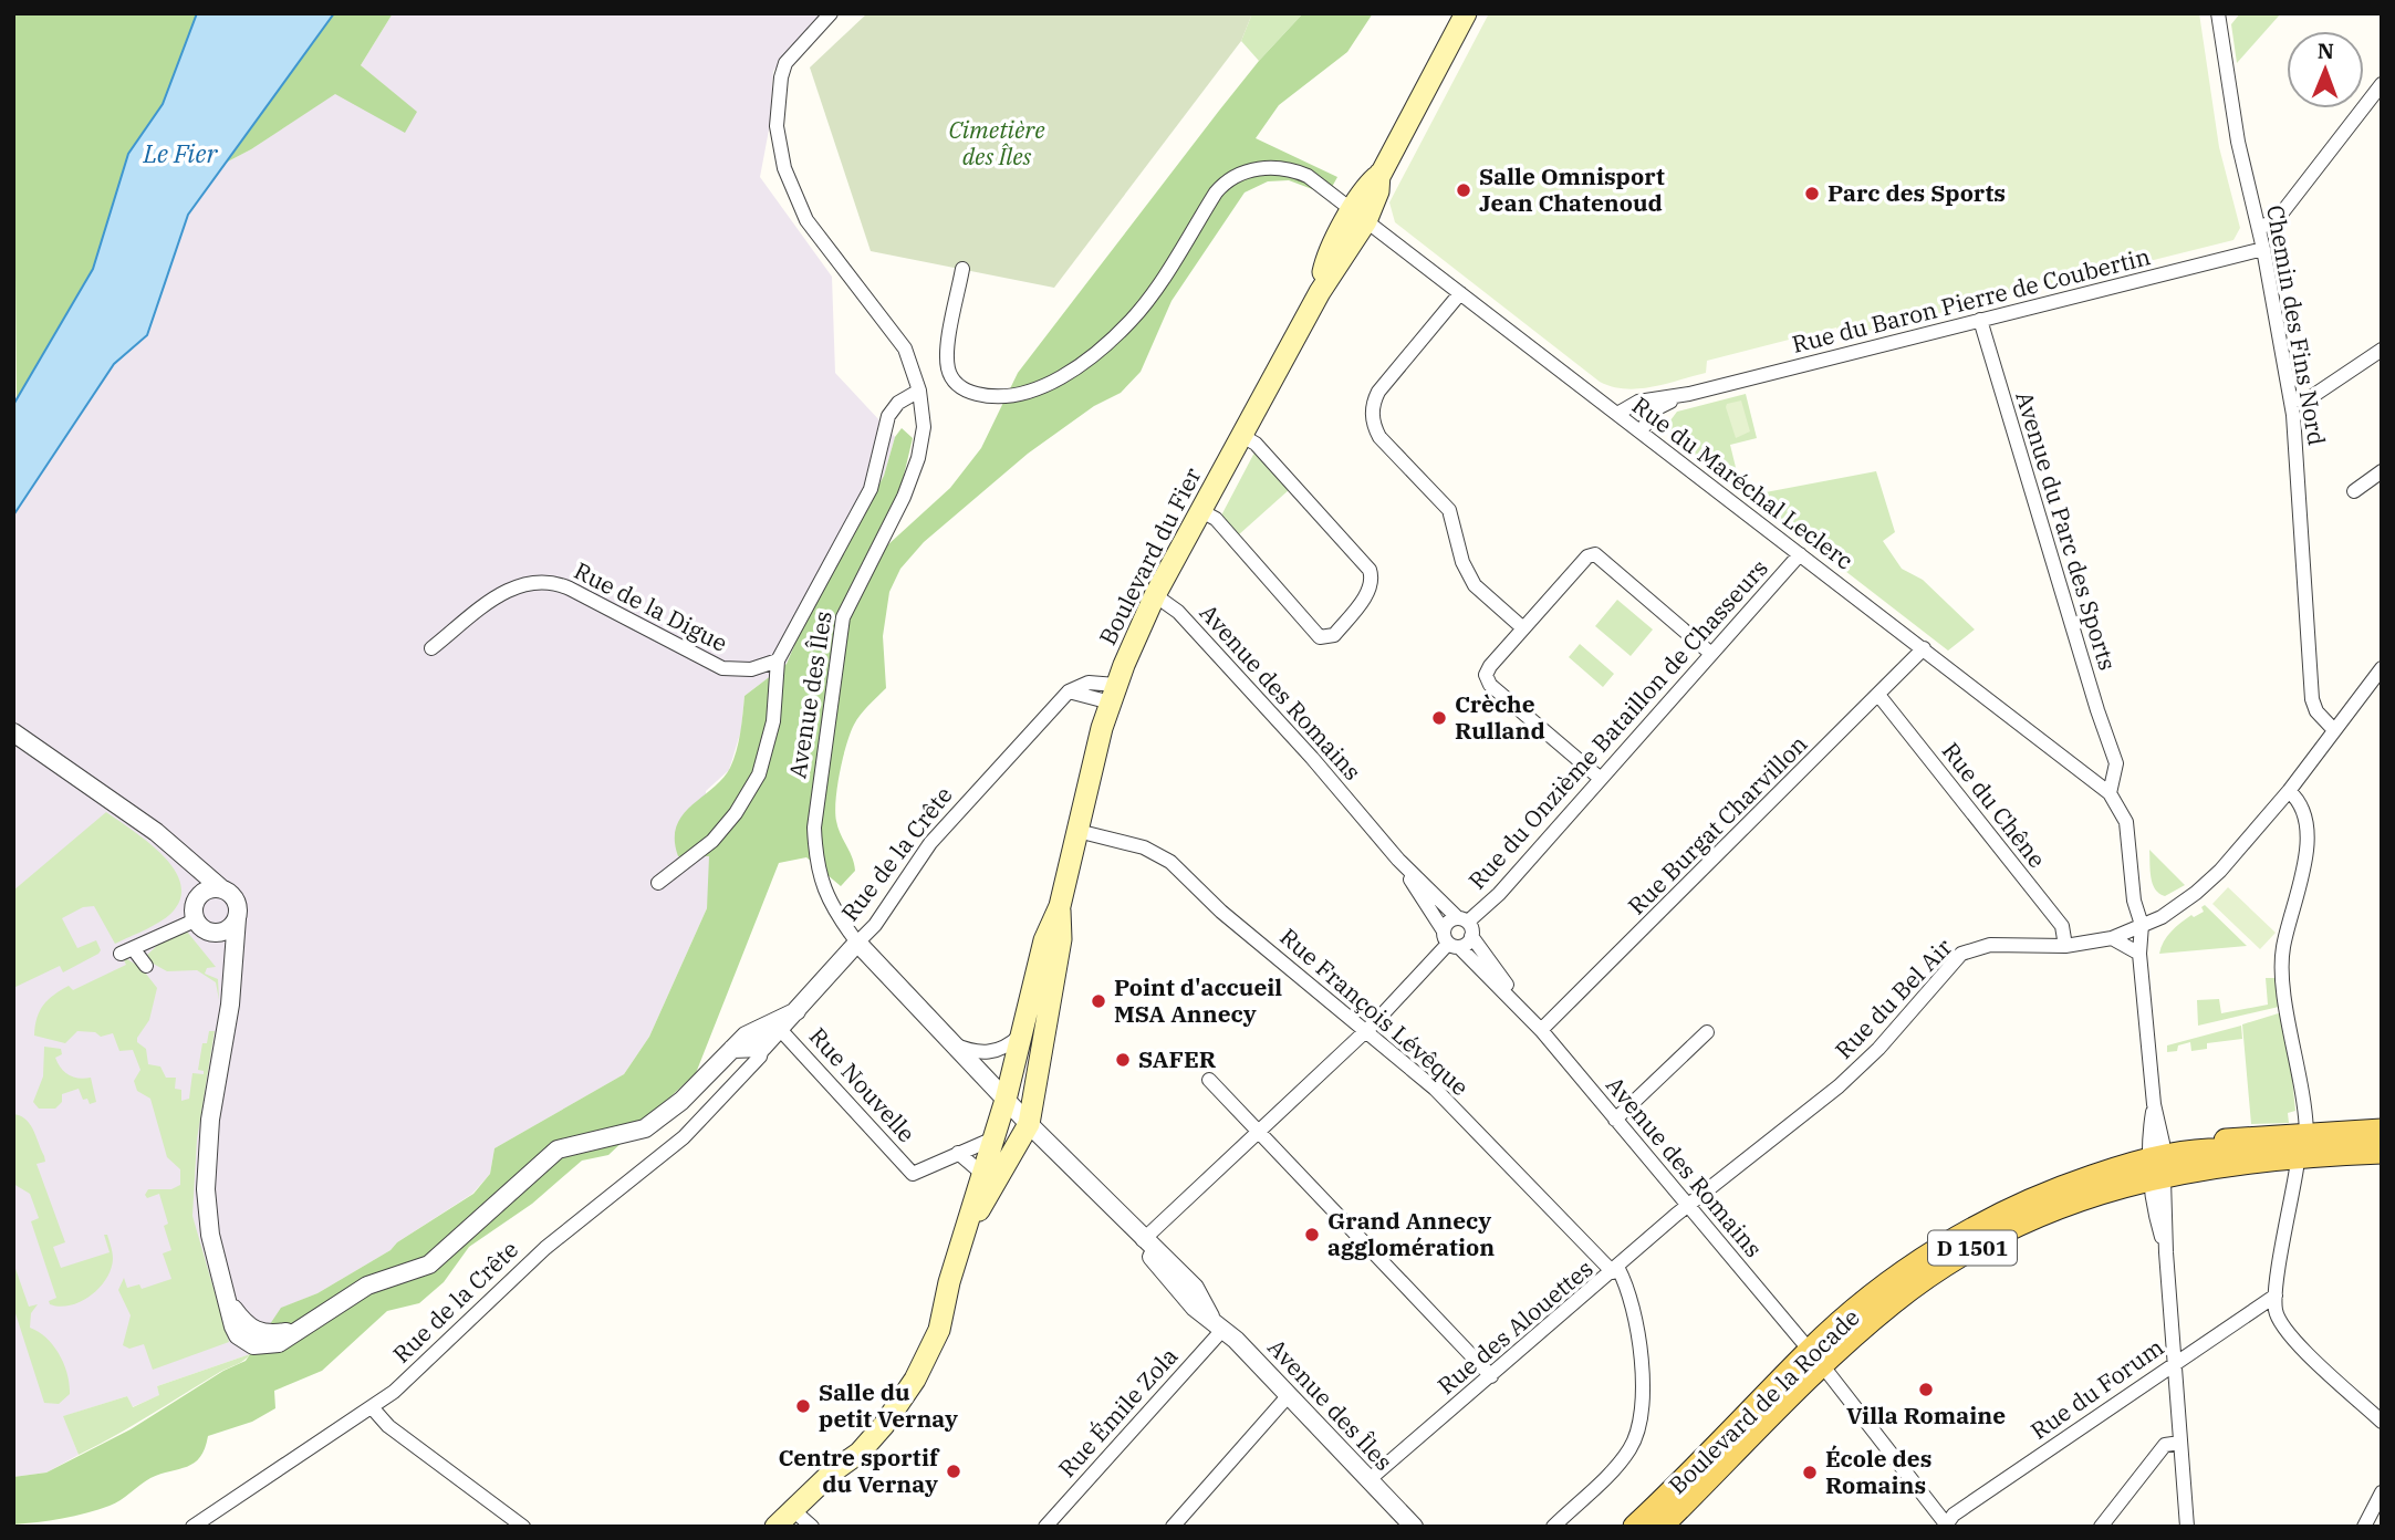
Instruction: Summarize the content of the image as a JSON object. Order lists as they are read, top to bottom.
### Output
{
  "streets": {
    "main road": ["Boulevard du Fier", "D 1501", "Boulevard de la Rocade"],
    "street": [
      "Rue du Baron Pierre de Coubertin",
      "Chemin des Fins Nord",
      "Rue du Maréchal Leclerc",
      "Avenue du Parc des Sports",
      "Rue de la Digue",
      "Avenue des Romains",
      "Avenue des Îles",
      "Rue du Onzième Bataillon de Chasseurs",
      "Rue du Chêne",
      "Rue Burgat Charvillon",
      "Rue de la Crête",
      "Rue du Bel Air",
      "Rue François Lévêque",
      "Rue Nouvelle",
      "Rue des Alouettes",
      "Rue du Forum",
      "Rue Émile Zola"
    ]
  },
  "crossings": [
    ["Rue du Baron Pierre de Coubertin", "Chemin des Fins Nord"],
    ["Rue du Baron Pierre de Coubertin", "Rue du Maréchal Leclerc"],
    ["Rue du Baron Pierre de Coubertin", "Avenue du Parc des Sports"],
    ["Chemin des Fins Nord", "Rue du Bel Air"],
    ["Rue du Maréchal Leclerc", "Boulevard du Fier"],
    ["Rue du Maréchal Leclerc", "Rue du Onzième Bataillon de Chasseurs"],
    ["Rue du Maréchal Leclerc", "Rue Burgat Charvillon"],
    ["Boulevard du Fier", "Avenue des Romains"],
    ["Boulevard du Fier", "Avenue des Îles"],
    ["Boulevard du Fier", "Rue de la Crête"],
    ["Boulevard du Fier", "Rue François Lévêque"],
    ["Boulevard du Fier", "Rue Nouvelle"],
    ["Avenue des Romains", "Rue du Onzième Bataillon de Chasseurs"],
    ["Avenue des Romains", "Rue Burgat Charvillon"],
    ["Avenue des Romains", "Rue du Bel Air"],
    ["Avenue des Romains", "Rue des Alouettes"],
    ["Avenue des Romains", "Rue du Forum"],
    ["Avenue des Romains", "Boulevard de la Rocade"],
    ["Avenue des Îles", "Rue de la Crête"],
    ["Avenue des Îles", "Rue des Alouettes"],
    ["Avenue des Îles", "Rue Émile Zola"],
    ["Rue du Chêne", "Rue Burgat Charvillon"],
    ["Rue du Chêne", "Rue du Bel Air"],
    ["Rue de la Crête", "Rue Nouvelle"],
    ["Rue du Bel Air", "Rue des Alouettes"],
    ["Rue François Lévêque", "Rue des Alouettes"],
    ["D 1501", "Boulevard de la Rocade"]
  ],
  "water": ["Le Fier"],
  "parks": ["Cimetière des Îles"],
  "places": [
    "Salle Omnisport Jean Chatenoud",
    "Parc des Sports",
    "Crèche Rulland",
    "Point d'accueil MSA Annecy",
    "SAFER",
    "Grand Annecy agglomération",
    "Villa Romaine",
    "Salle du petit Vernay",
    "Centre sportif du Vernay",
    "École des Romains"
  ],
  "north": "top"
}
